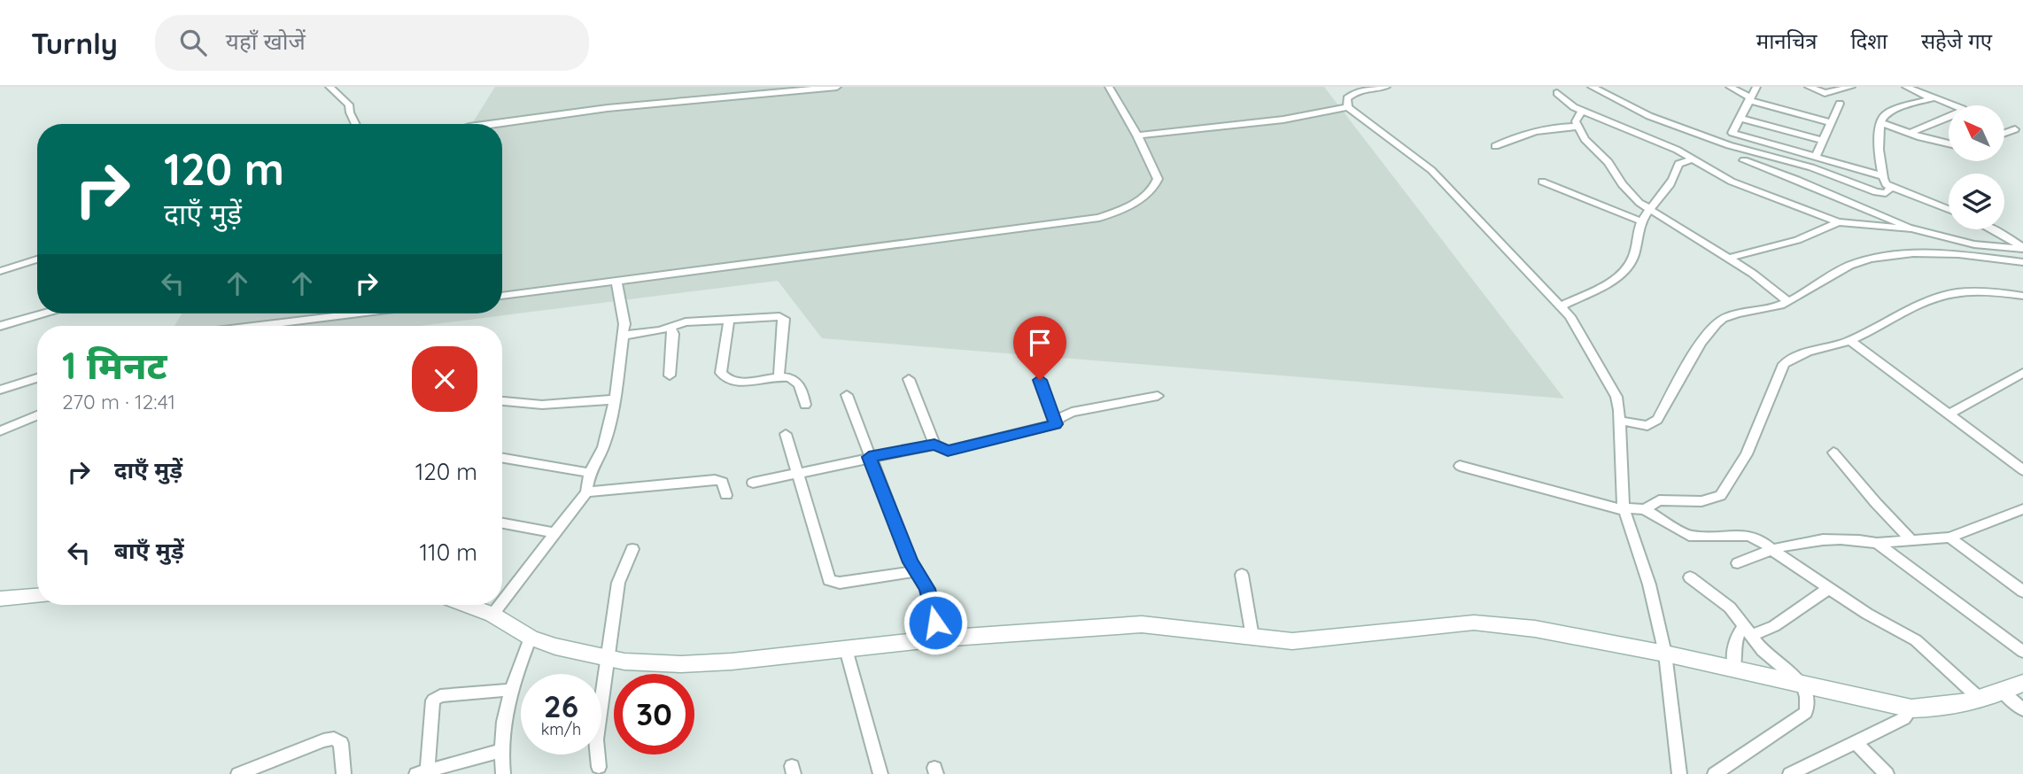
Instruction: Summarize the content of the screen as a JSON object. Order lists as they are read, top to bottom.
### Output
{
  "north": "top left",
  "page": {
    "header": "Turnly",
    "search": "यहाँ खोजें",
    "nav": ["मानचित्र", "दिशा", "सहेजे गए"],
    "turn": ["120 m", "दाएँ मुड़ें"],
    "heading": ["1 मिनट", "270 m · 12:41"],
    "list": [
      {
        "name": "दाएँ मुड़ें",
        "value": "120 m"
      },
      {
        "name": "बाएँ मुड़ें",
        "value": "110 m"
      }
    ],
    "speed": "26 km/h",
    "limit": "30"
  }
}
